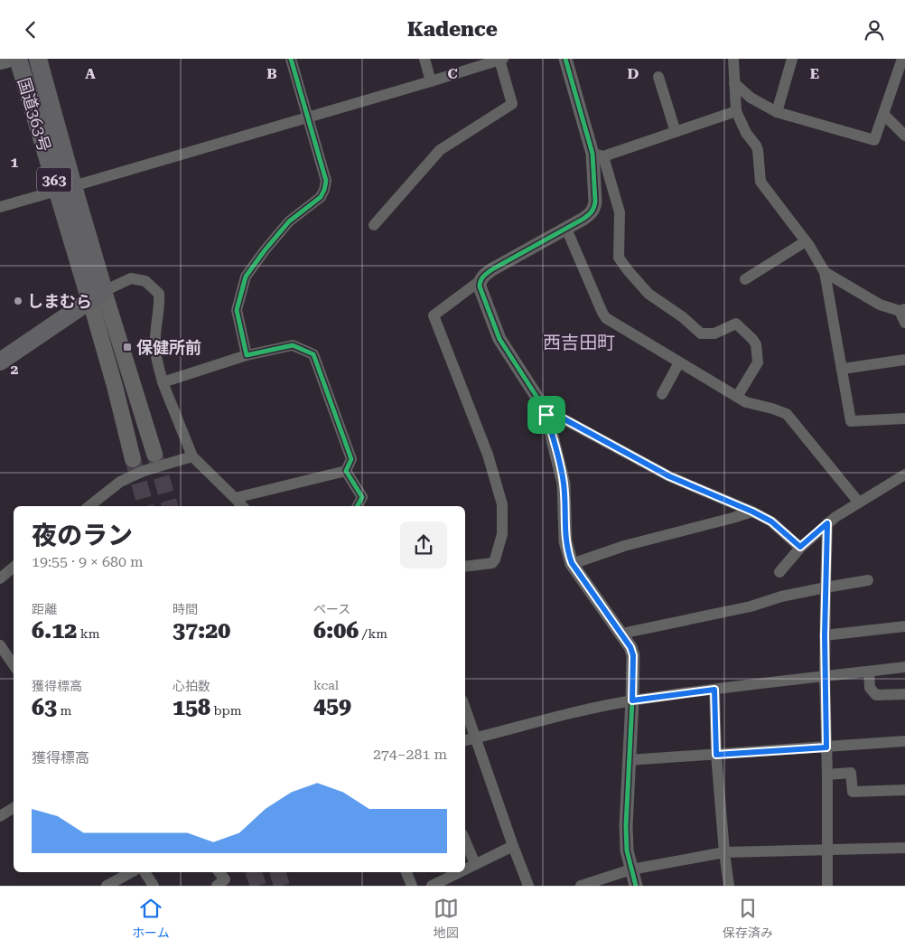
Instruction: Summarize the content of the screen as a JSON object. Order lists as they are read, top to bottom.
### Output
{
  "streets": {
    "highway": ["国道363号", "363"]
  },
  "districts": ["西吉田町"],
  "places": {
    "other": ["しまむら"],
    "transit": ["保健所前"]
  },
  "page": {
    "header": "Kadence",
    "heading": ["夜のラン", "19:55 · 9 × 680 m"],
    "stats": [
      ["距離", "6.12 km"],
      ["時間", "37:20"],
      ["ペース", "6:06 /km"],
      ["獲得標高", "63 m"],
      ["心拍数", "158 bpm"],
      ["kcal", "459"]
    ],
    "chart": ["獲得標高", "274–281 m"],
    "tabs": ["ホーム", "地図", "保存済み"]
  },
  "grid": {
    "columns": [
      "A",
      "B",
      "C",
      "D",
      "E"
    ],
    "rows": ["1", "2"]
  }
}
